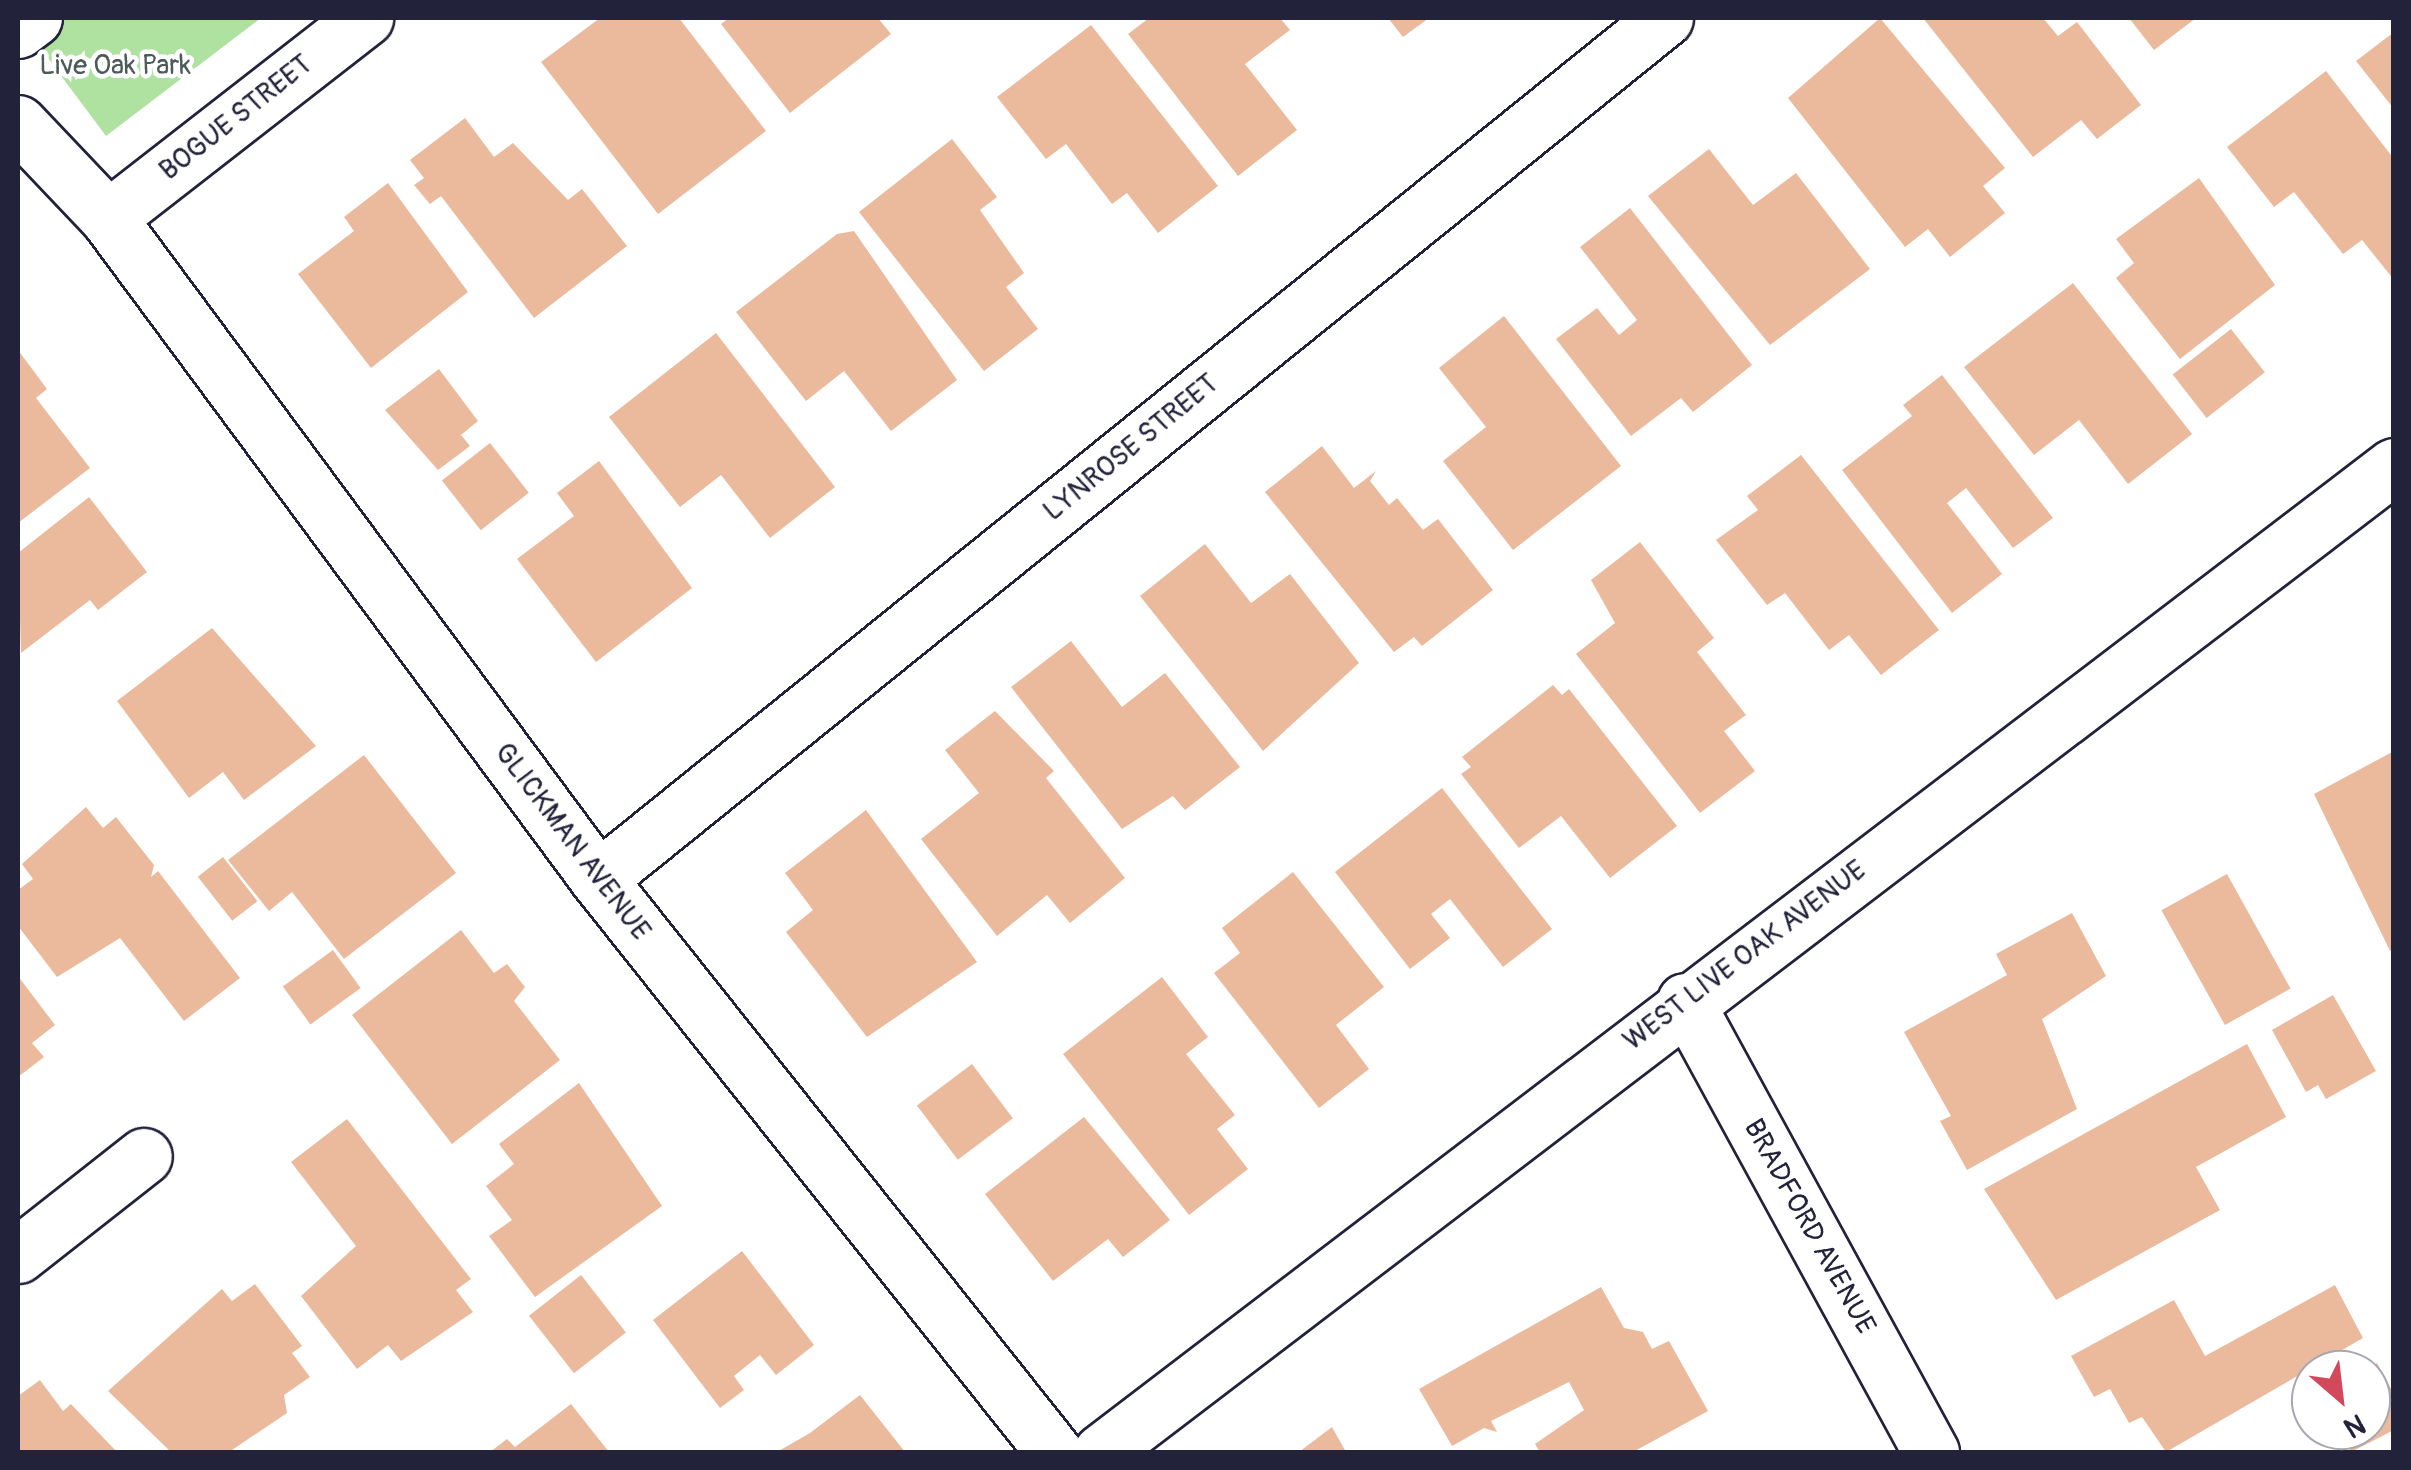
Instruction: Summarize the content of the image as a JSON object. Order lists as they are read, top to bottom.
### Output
{
  "streets": {
    "street": [
      "BOGUE STREET",
      "LYNROSE STREET",
      "GLICKMAN AVENUE",
      "WEST LIVE OAK AVENUE",
      "BRADFORD AVENUE"
    ]
  },
  "crossings": [
    ["BOGUE STREET", "GLICKMAN AVENUE"],
    ["LYNROSE STREET", "GLICKMAN AVENUE"],
    ["WEST LIVE OAK AVENUE", "BRADFORD AVENUE"]
  ],
  "parks": ["Live Oak Park"],
  "north": "bottom right"
}
